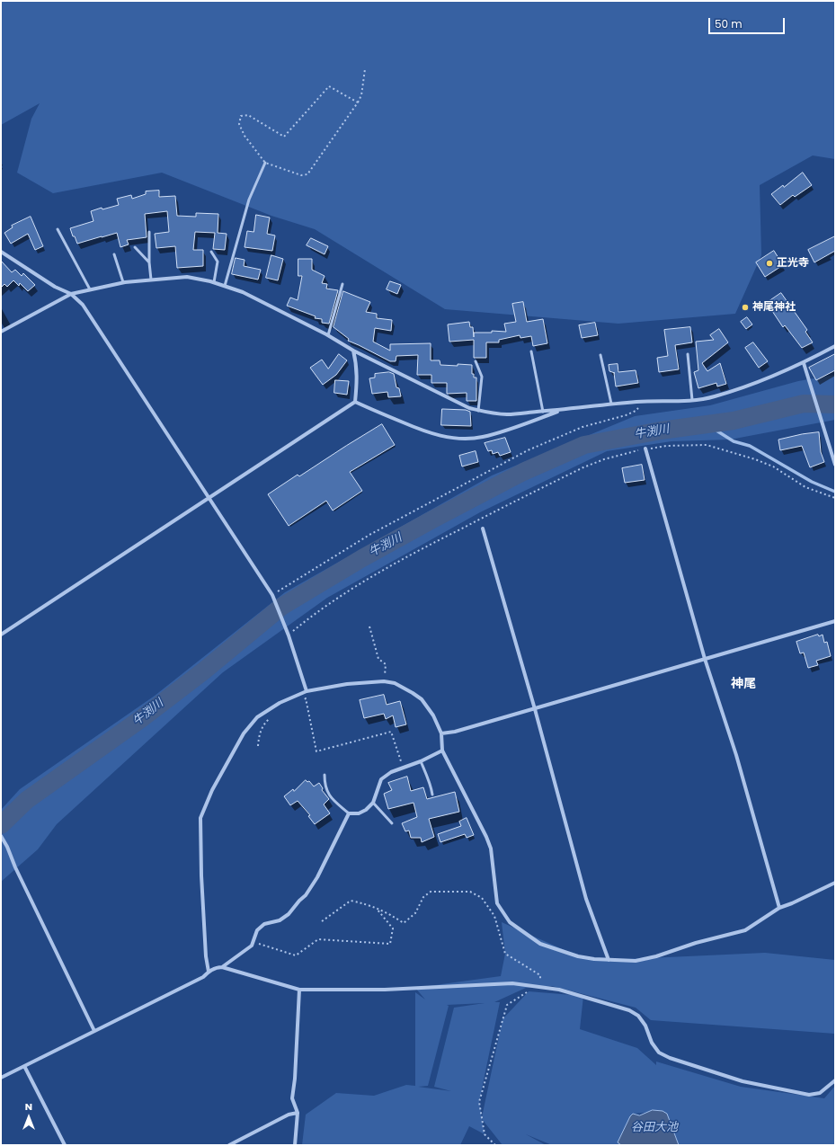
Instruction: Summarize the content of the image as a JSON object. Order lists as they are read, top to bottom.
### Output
{
  "districts": ["神尾"],
  "water": ["牛渕川", "谷田大池"],
  "places": ["正光寺", "神尾神社"],
  "scale_bar": "50 m",
  "north": "top"
}
